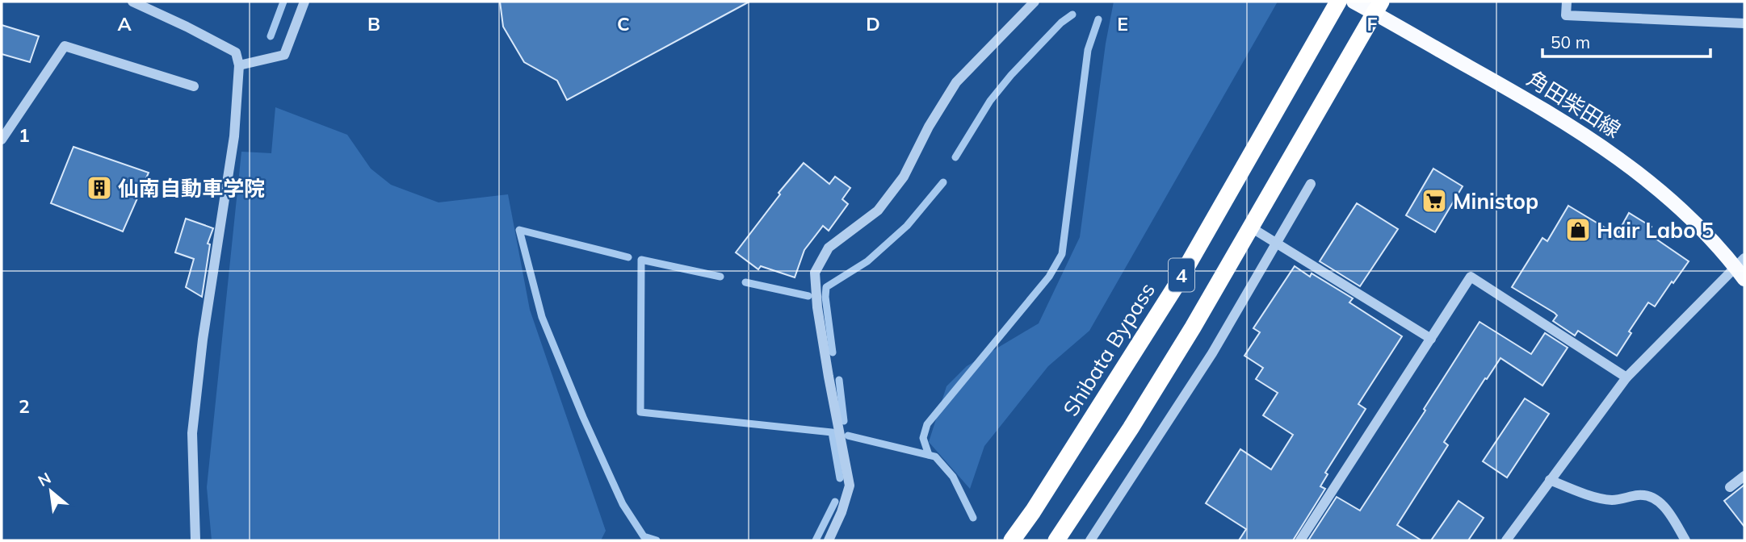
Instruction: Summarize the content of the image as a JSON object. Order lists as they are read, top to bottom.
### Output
{
  "streets": {
    "highway": ["4", "Shibata Bypass"],
    "main road": ["角田柴田線"]
  },
  "crossings": [
    ["角田柴田線", "4"]
  ],
  "places": {
    "building": ["仙南自動車学院"],
    "supermarket": ["Ministop"],
    "shop": ["Hair Labo 5"]
  },
  "scale_bar": "50 m",
  "north": "top left",
  "grid": {
    "columns": [
      "A",
      "B",
      "C",
      "D",
      "E",
      "F"
    ],
    "rows": ["1", "2"]
  }
}
